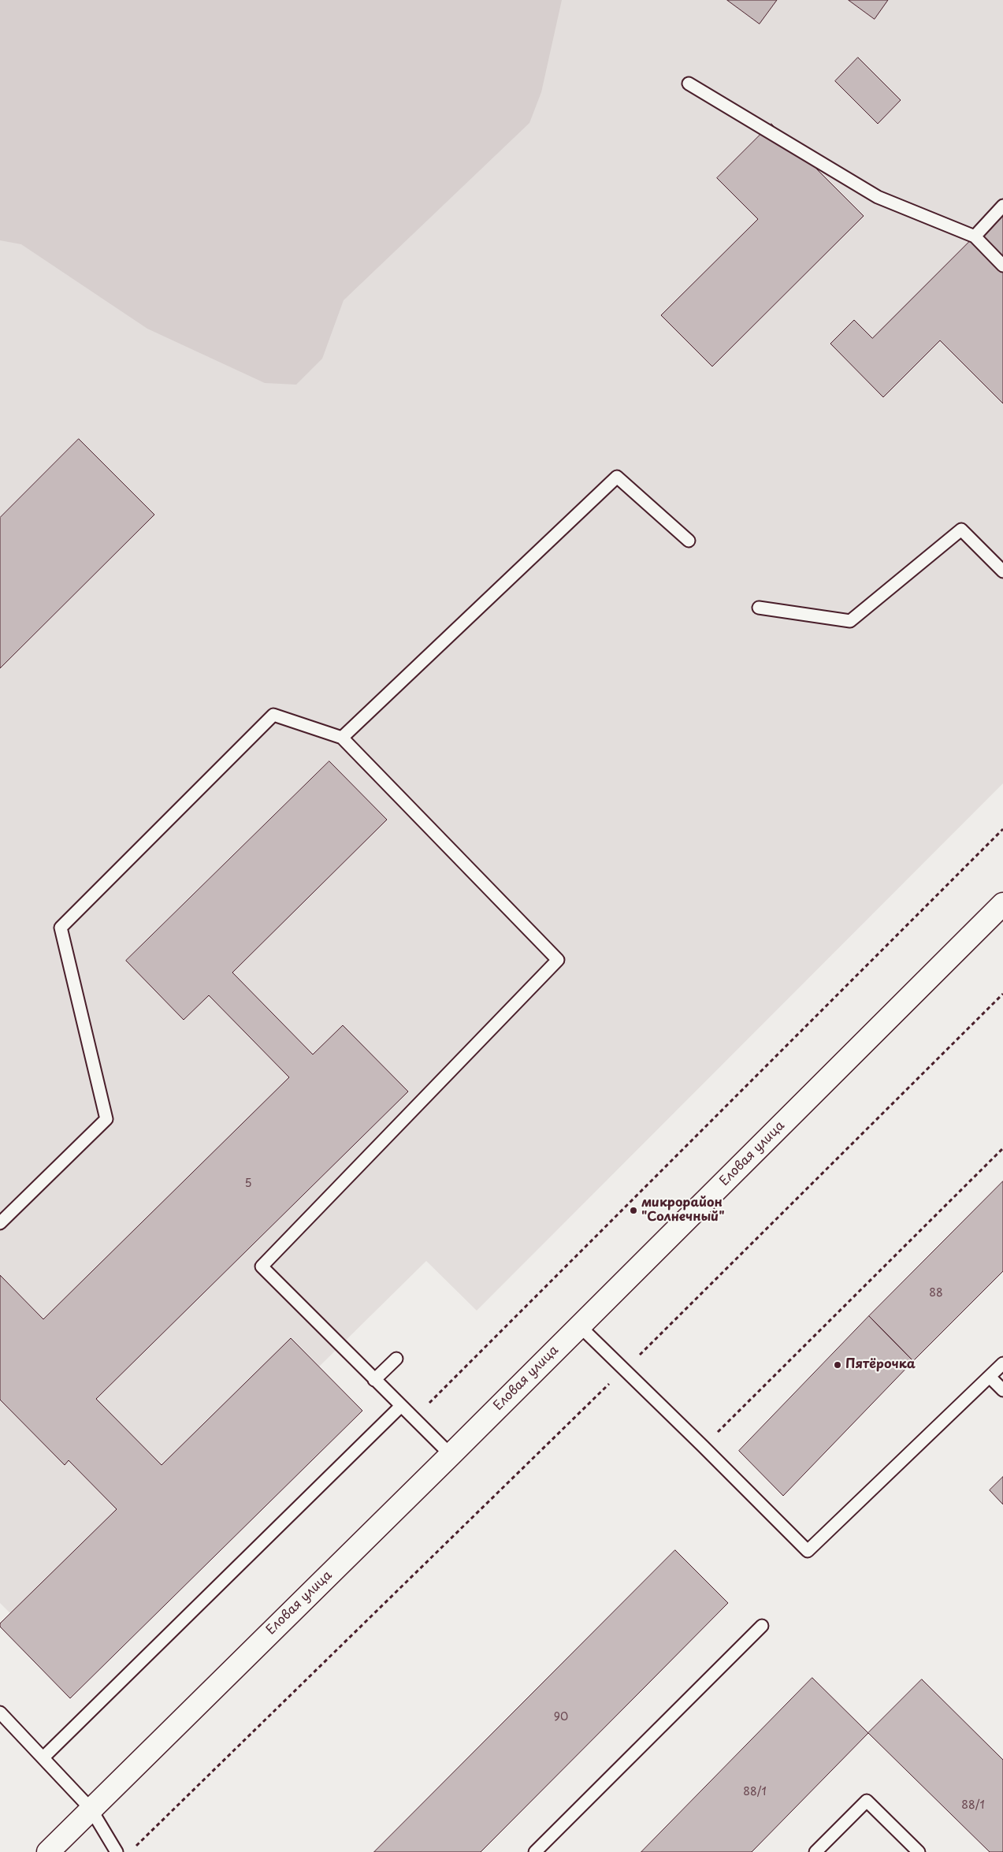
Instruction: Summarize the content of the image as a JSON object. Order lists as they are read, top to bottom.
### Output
{
  "streets": {
    "main road": ["Еловая улица"]
  },
  "places": ["микрорайон \"Солнечный\"", "Пятёрочка"],
  "house_numbers": [
    "5",
    "88",
    "90",
    "88/1",
    "88/1"
  ]
}
